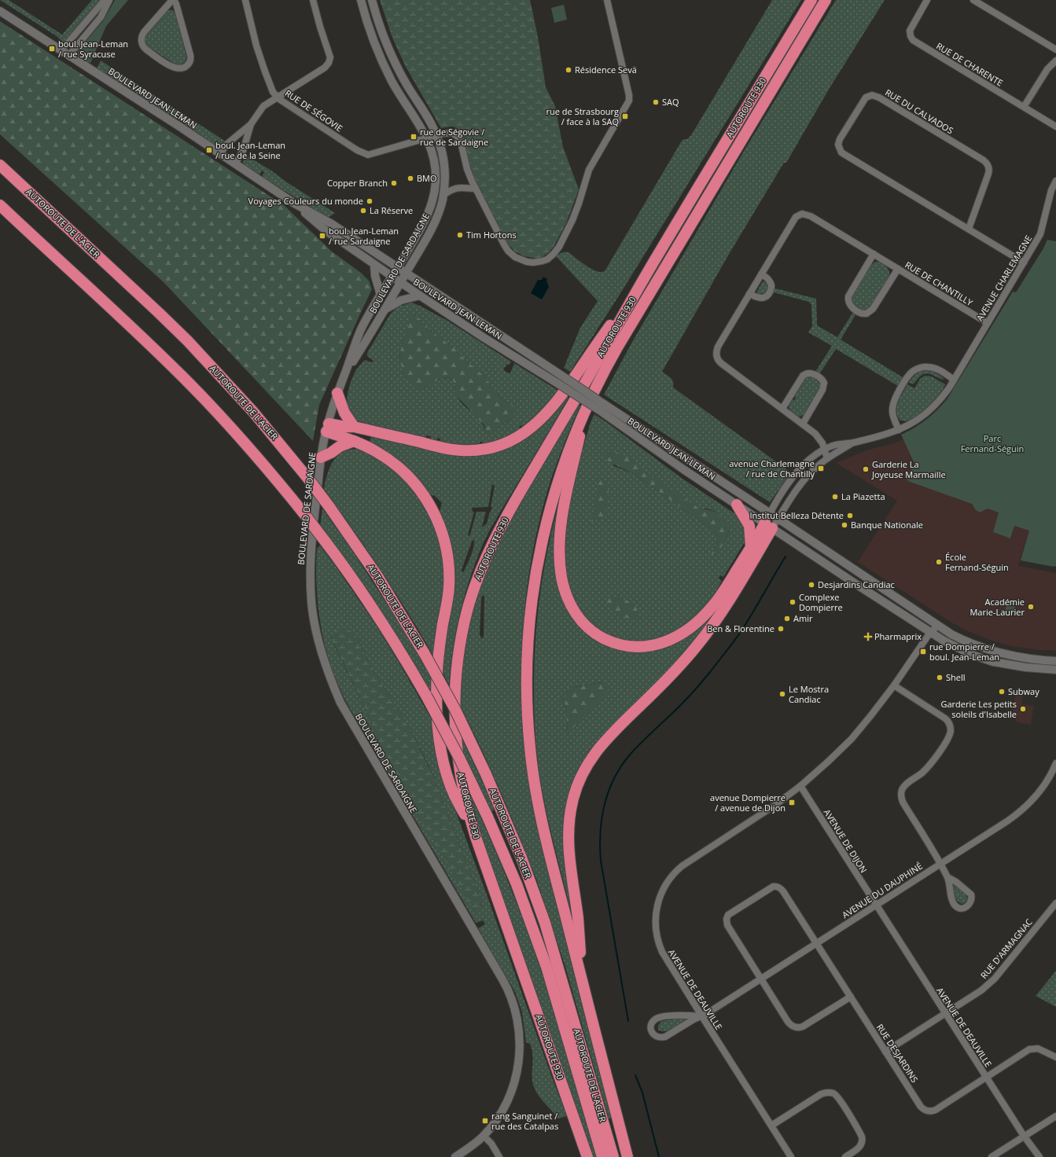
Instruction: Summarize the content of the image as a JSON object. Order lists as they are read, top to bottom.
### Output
{
  "streets": {
    "highway": ["AUTOROUTE 930", "AUTOROUTE DE L'ACIER"],
    "street": [
      "RUE DE CHARENTE",
      "BOULEVARD JEAN-LEMAN",
      "RUE DE SÉGOVIE",
      "RUE DU CALVADOS",
      "BOULEVARD DE SARDAIGNE",
      "AVENUE CHARLEMAGNE",
      "RUE DE CHANTILLY",
      "AVENUE DE DIJON",
      "AVENUE DU DAUPHINÉ",
      "RUE D'ARMAGNAC",
      "AVENUE DE DEAUVILLE",
      "RUE DESJARDINS"
    ]
  },
  "crossings": [
    ["BOULEVARD JEAN-LEMAN", "BOULEVARD DE SARDAIGNE"],
    ["BOULEVARD JEAN-LEMAN", "AVENUE CHARLEMAGNE"],
    ["BOULEVARD JEAN-LEMAN", "AVENUE DE DEAUVILLE"],
    ["RUE DE SÉGOVIE", "BOULEVARD DE SARDAIGNE"],
    ["RUE DU CALVADOS", "AVENUE CHARLEMAGNE"],
    ["AVENUE CHARLEMAGNE", "RUE DE CHANTILLY"],
    ["AVENUE DE DIJON", "AVENUE DU DAUPHINÉ"],
    ["AVENUE DE DIJON", "AVENUE DE DEAUVILLE"],
    ["AVENUE DU DAUPHINÉ", "AVENUE DE DEAUVILLE"],
    ["AVENUE DU DAUPHINÉ", "RUE DESJARDINS"],
    ["RUE D'ARMAGNAC", "AVENUE DE DEAUVILLE"],
    ["RUE D'ARMAGNAC", "RUE DESJARDINS"],
    ["AVENUE DE DEAUVILLE", "RUE DESJARDINS"]
  ],
  "parks": ["Parc Fernand-Séguin"],
  "places": {
    "transit": [
      "boul. Jean-Leman / rue Syracuse",
      "rue de Strasbourg / face à la SAQ",
      "rue de Ségovie / rue de Sardaigne",
      "boul. Jean-Leman / rue de la Seine",
      "boul. Jean-Leman / rue Sardaigne",
      "avenue Charlemagne / rue de Chantilly",
      "rue Dompierre / boul. Jean-Leman",
      "avenue Dompierre / avenue de Dijon",
      "rang Sanguinet / rue des Catalpas"
    ],
    "other": [
      "Résidence Sevä",
      "SAQ",
      "BMO",
      "Copper Branch",
      "Voyages Couleurs du monde",
      "La Réserve",
      "Tim Hortons",
      "Garderie La Joyeuse Marmaille",
      "La Piazetta",
      "Institut Belleza Détente",
      "Banque Nationale",
      "École Fernand-Séguin",
      "Desjardins Candiac",
      "Complexe Dompierre",
      "Académie Marie-Laurier",
      "Amir",
      "Ben & Florentine",
      "Shell",
      "Subway",
      "Le Mostra Candiac",
      "Garderie Les petits soleils d'Isabelle"
    ],
    "health": ["Pharmaprix"]
  }
}
